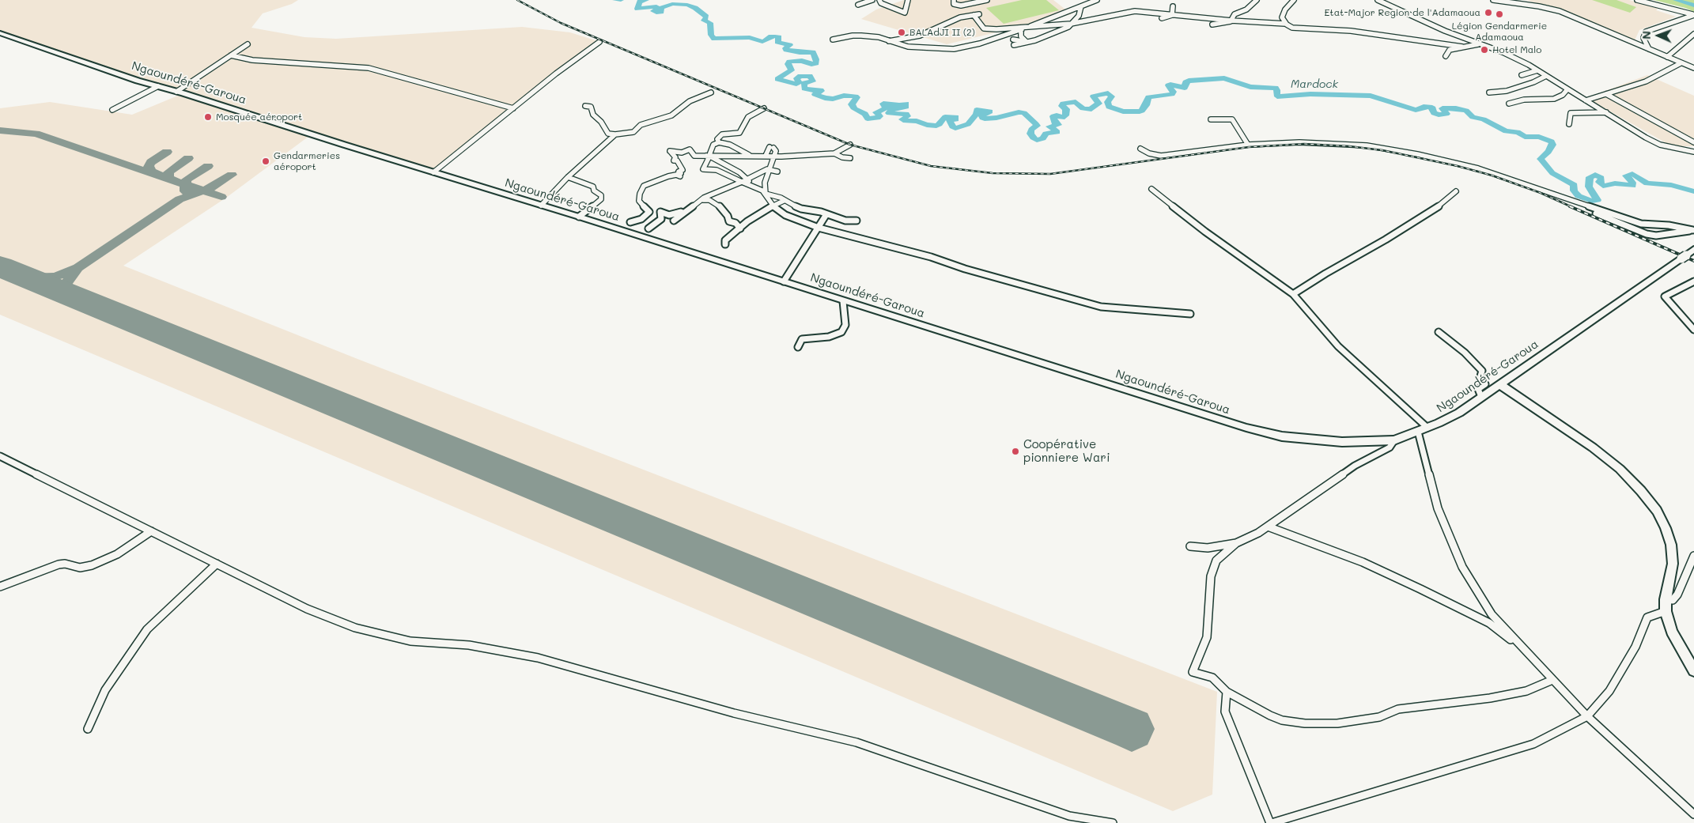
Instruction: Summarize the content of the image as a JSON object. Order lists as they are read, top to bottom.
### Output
{
  "streets": {
    "highway": ["Ngaoundéré-Garoua"]
  },
  "water": ["Mardock"],
  "places": [
    "Etat-Major Region de l'Adamaoua",
    "Légion Gendarmerie Adamaoua",
    "BALAdJI II (2)",
    "Hotel Malo",
    "Mosquée aéroport",
    "Gendarmeries aéroport",
    "Coopérative pionniere Wari"
  ],
  "north": "left"
}
